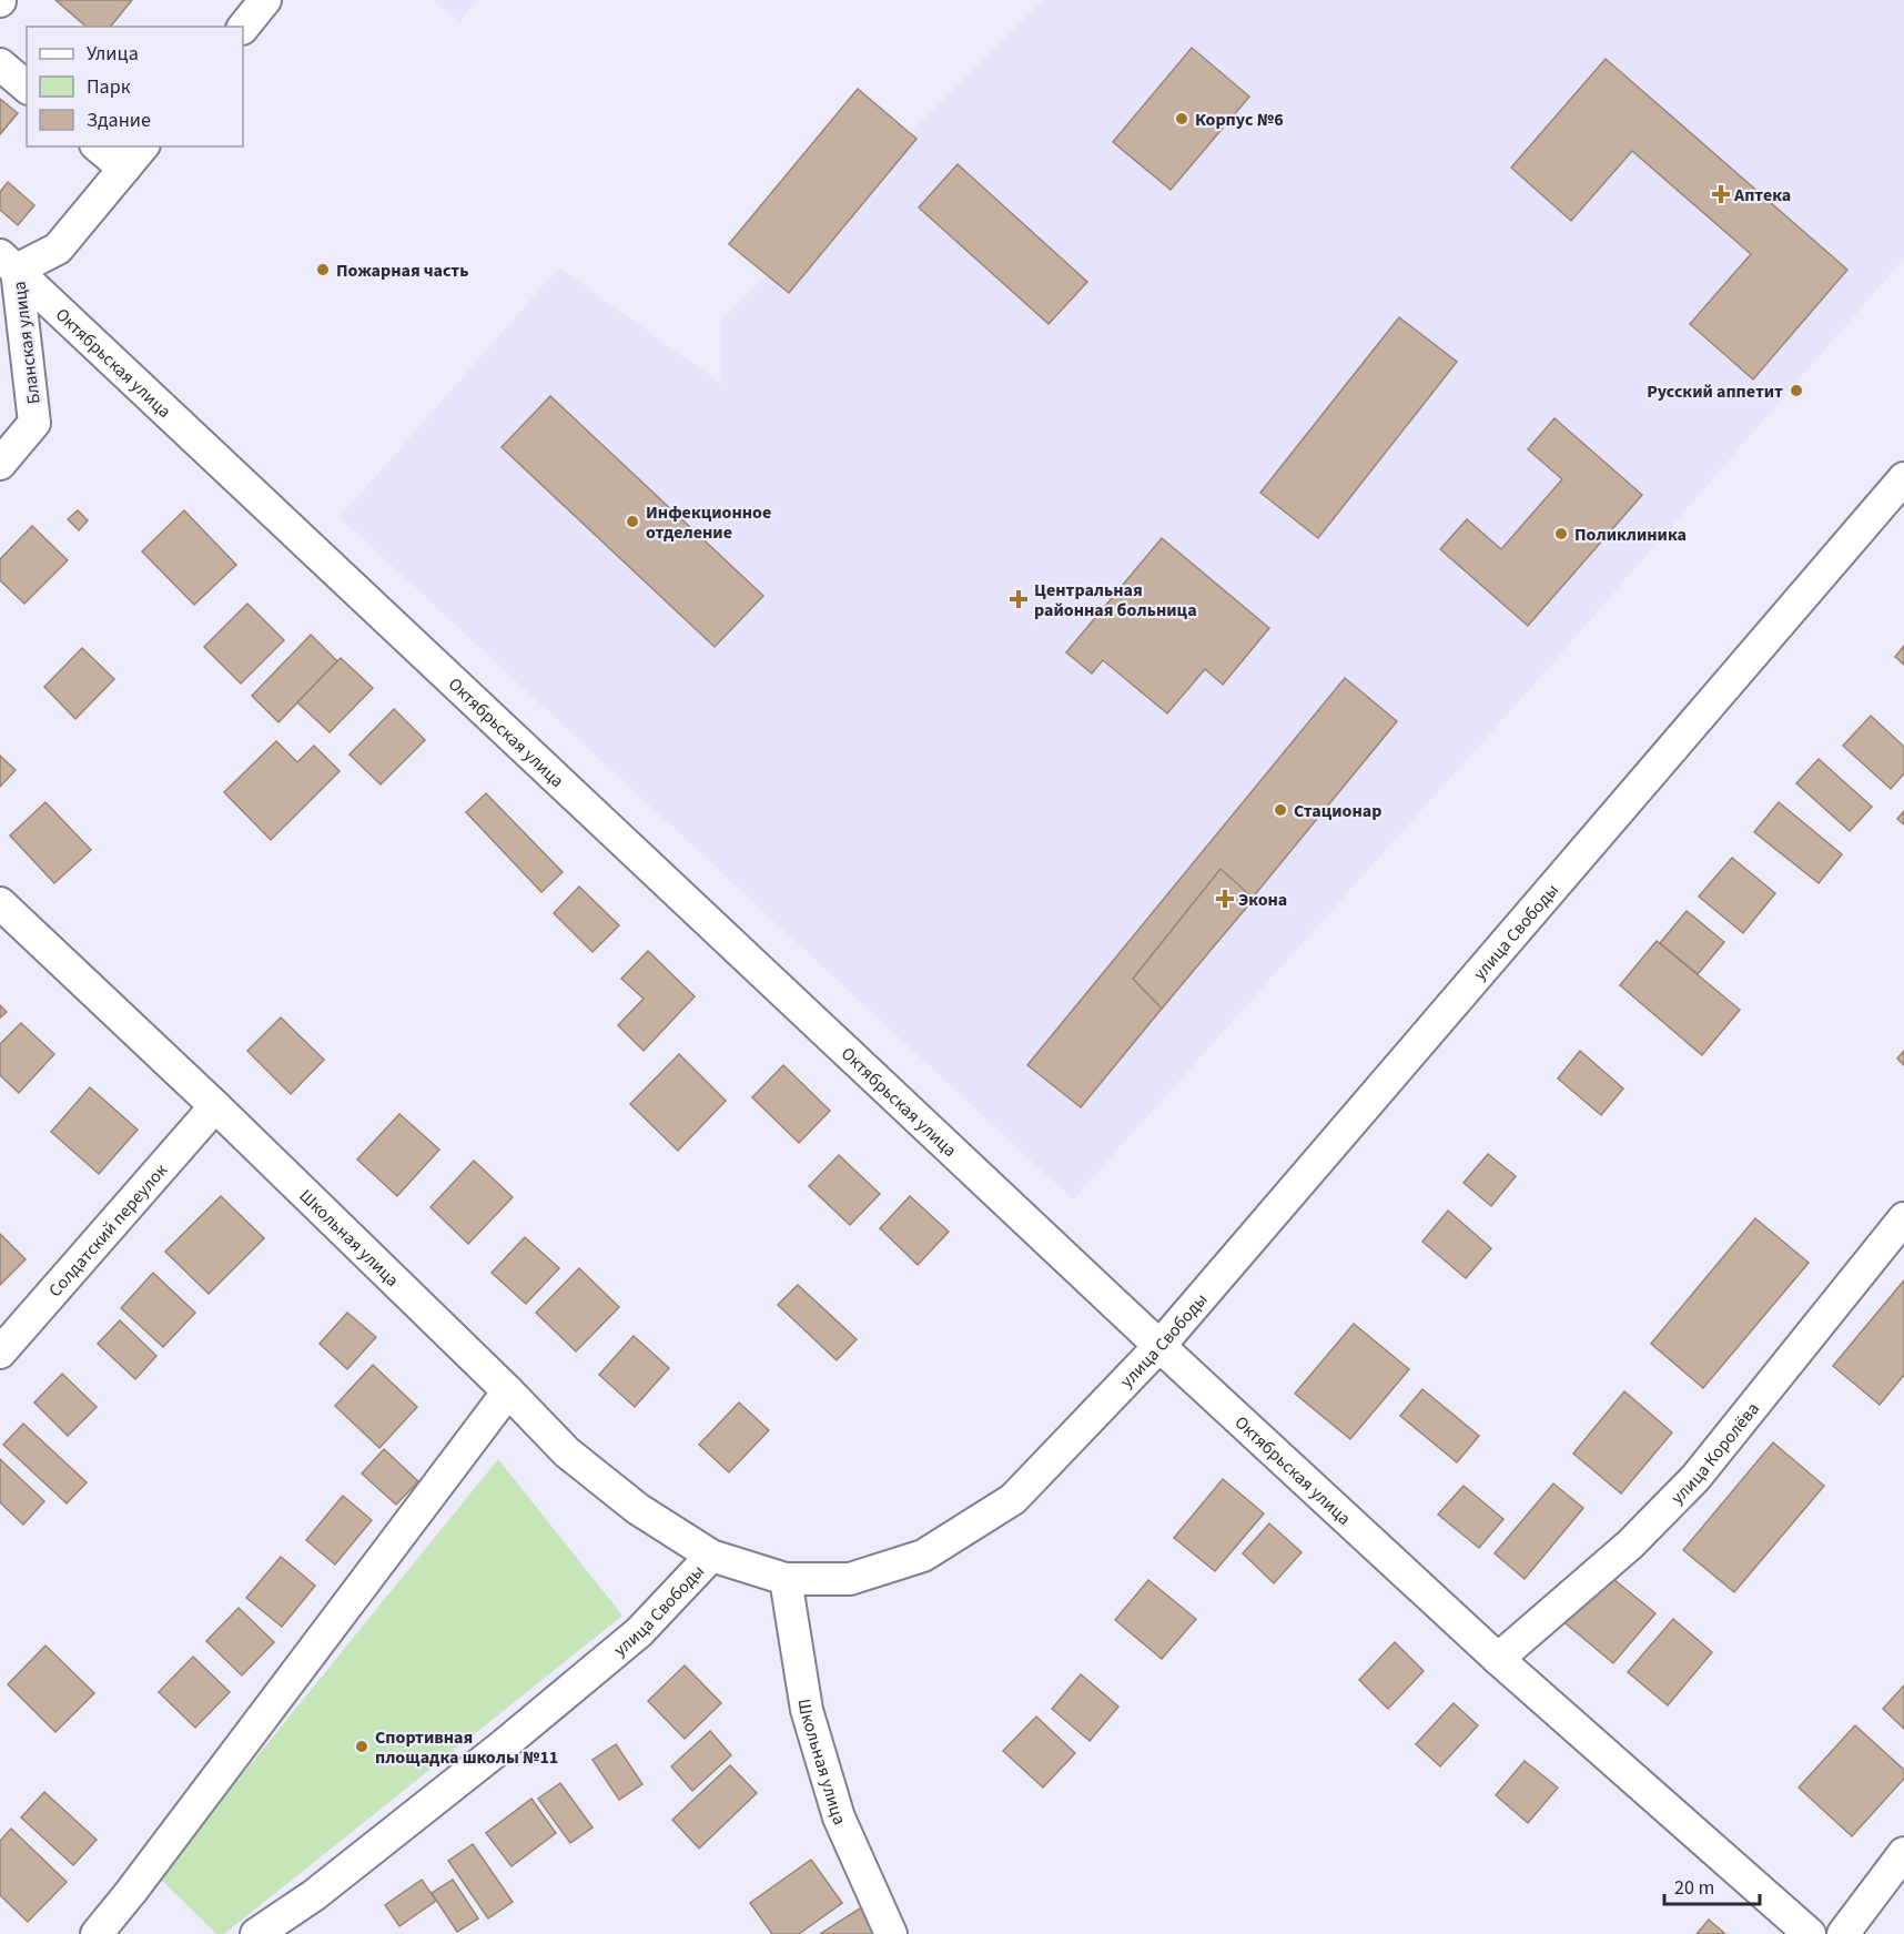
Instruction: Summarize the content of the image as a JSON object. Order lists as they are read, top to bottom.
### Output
{
  "streets": {
    "street": [
      "Бланская улица",
      "Октябрьская улица",
      "улица Свободы",
      "Солдатский переулок",
      "Школьная улица",
      "улица Королёва"
    ]
  },
  "crossings": [
    ["Бланская улица", "Октябрьская улица"],
    ["Октябрьская улица", "улица Свободы"],
    ["Октябрьская улица", "улица Королёва"],
    ["улица Свободы", "Школьная улица"],
    ["Солдатский переулок", "Школьная улица"]
  ],
  "places": {
    "other": [
      "Корпус №6",
      "Пожарная часть",
      "Русский аппетит",
      "Инфекционное отделение",
      "Поликлиника",
      "Стационар",
      "Спортивная площадка школы №11"
    ],
    "health": ["Аптека", "Центральная районная больница", "Экона"]
  },
  "legend": ["Улица", "Парк", "Здание"],
  "scale_bar": "20 m"
}
